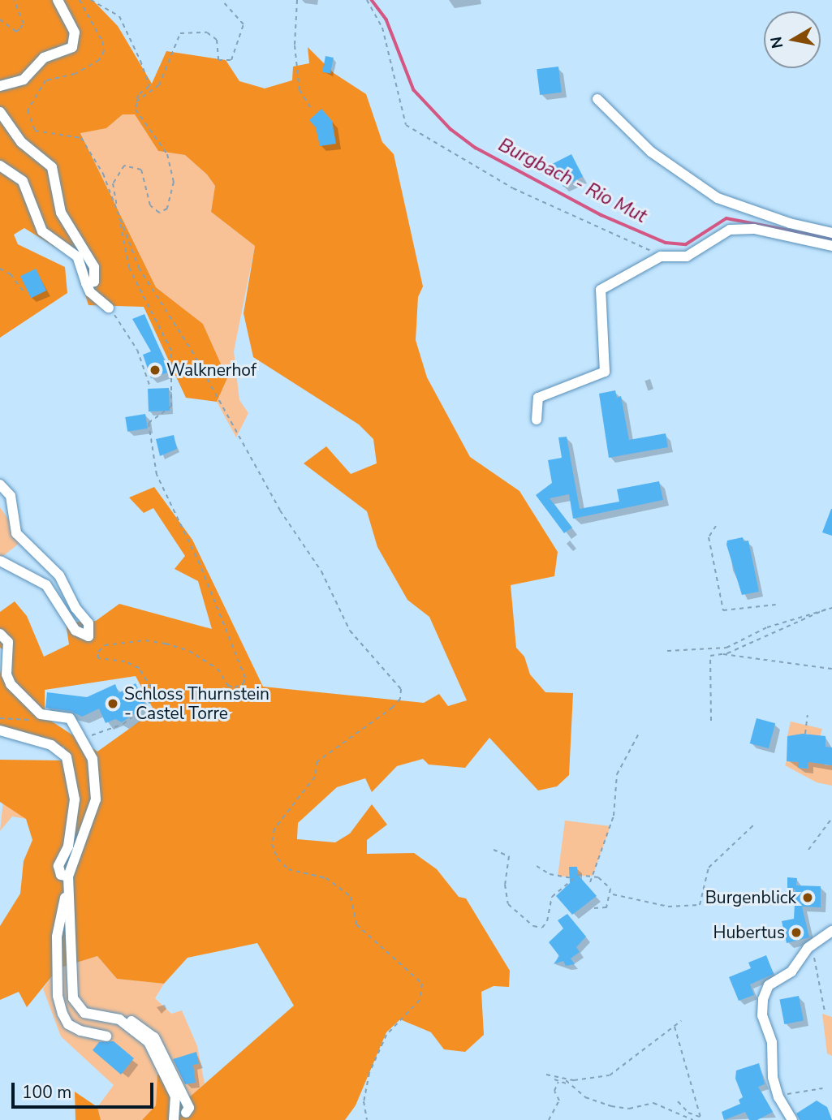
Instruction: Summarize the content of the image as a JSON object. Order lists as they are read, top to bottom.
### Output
{
  "water": ["Burgbach - Rio Mut"],
  "places": [
    "Walknerhof",
    "Schloss Thurnstein - Castel Torre",
    "Burgenblick",
    "Hubertus"
  ],
  "scale_bar": "100 m",
  "north": "left"
}
